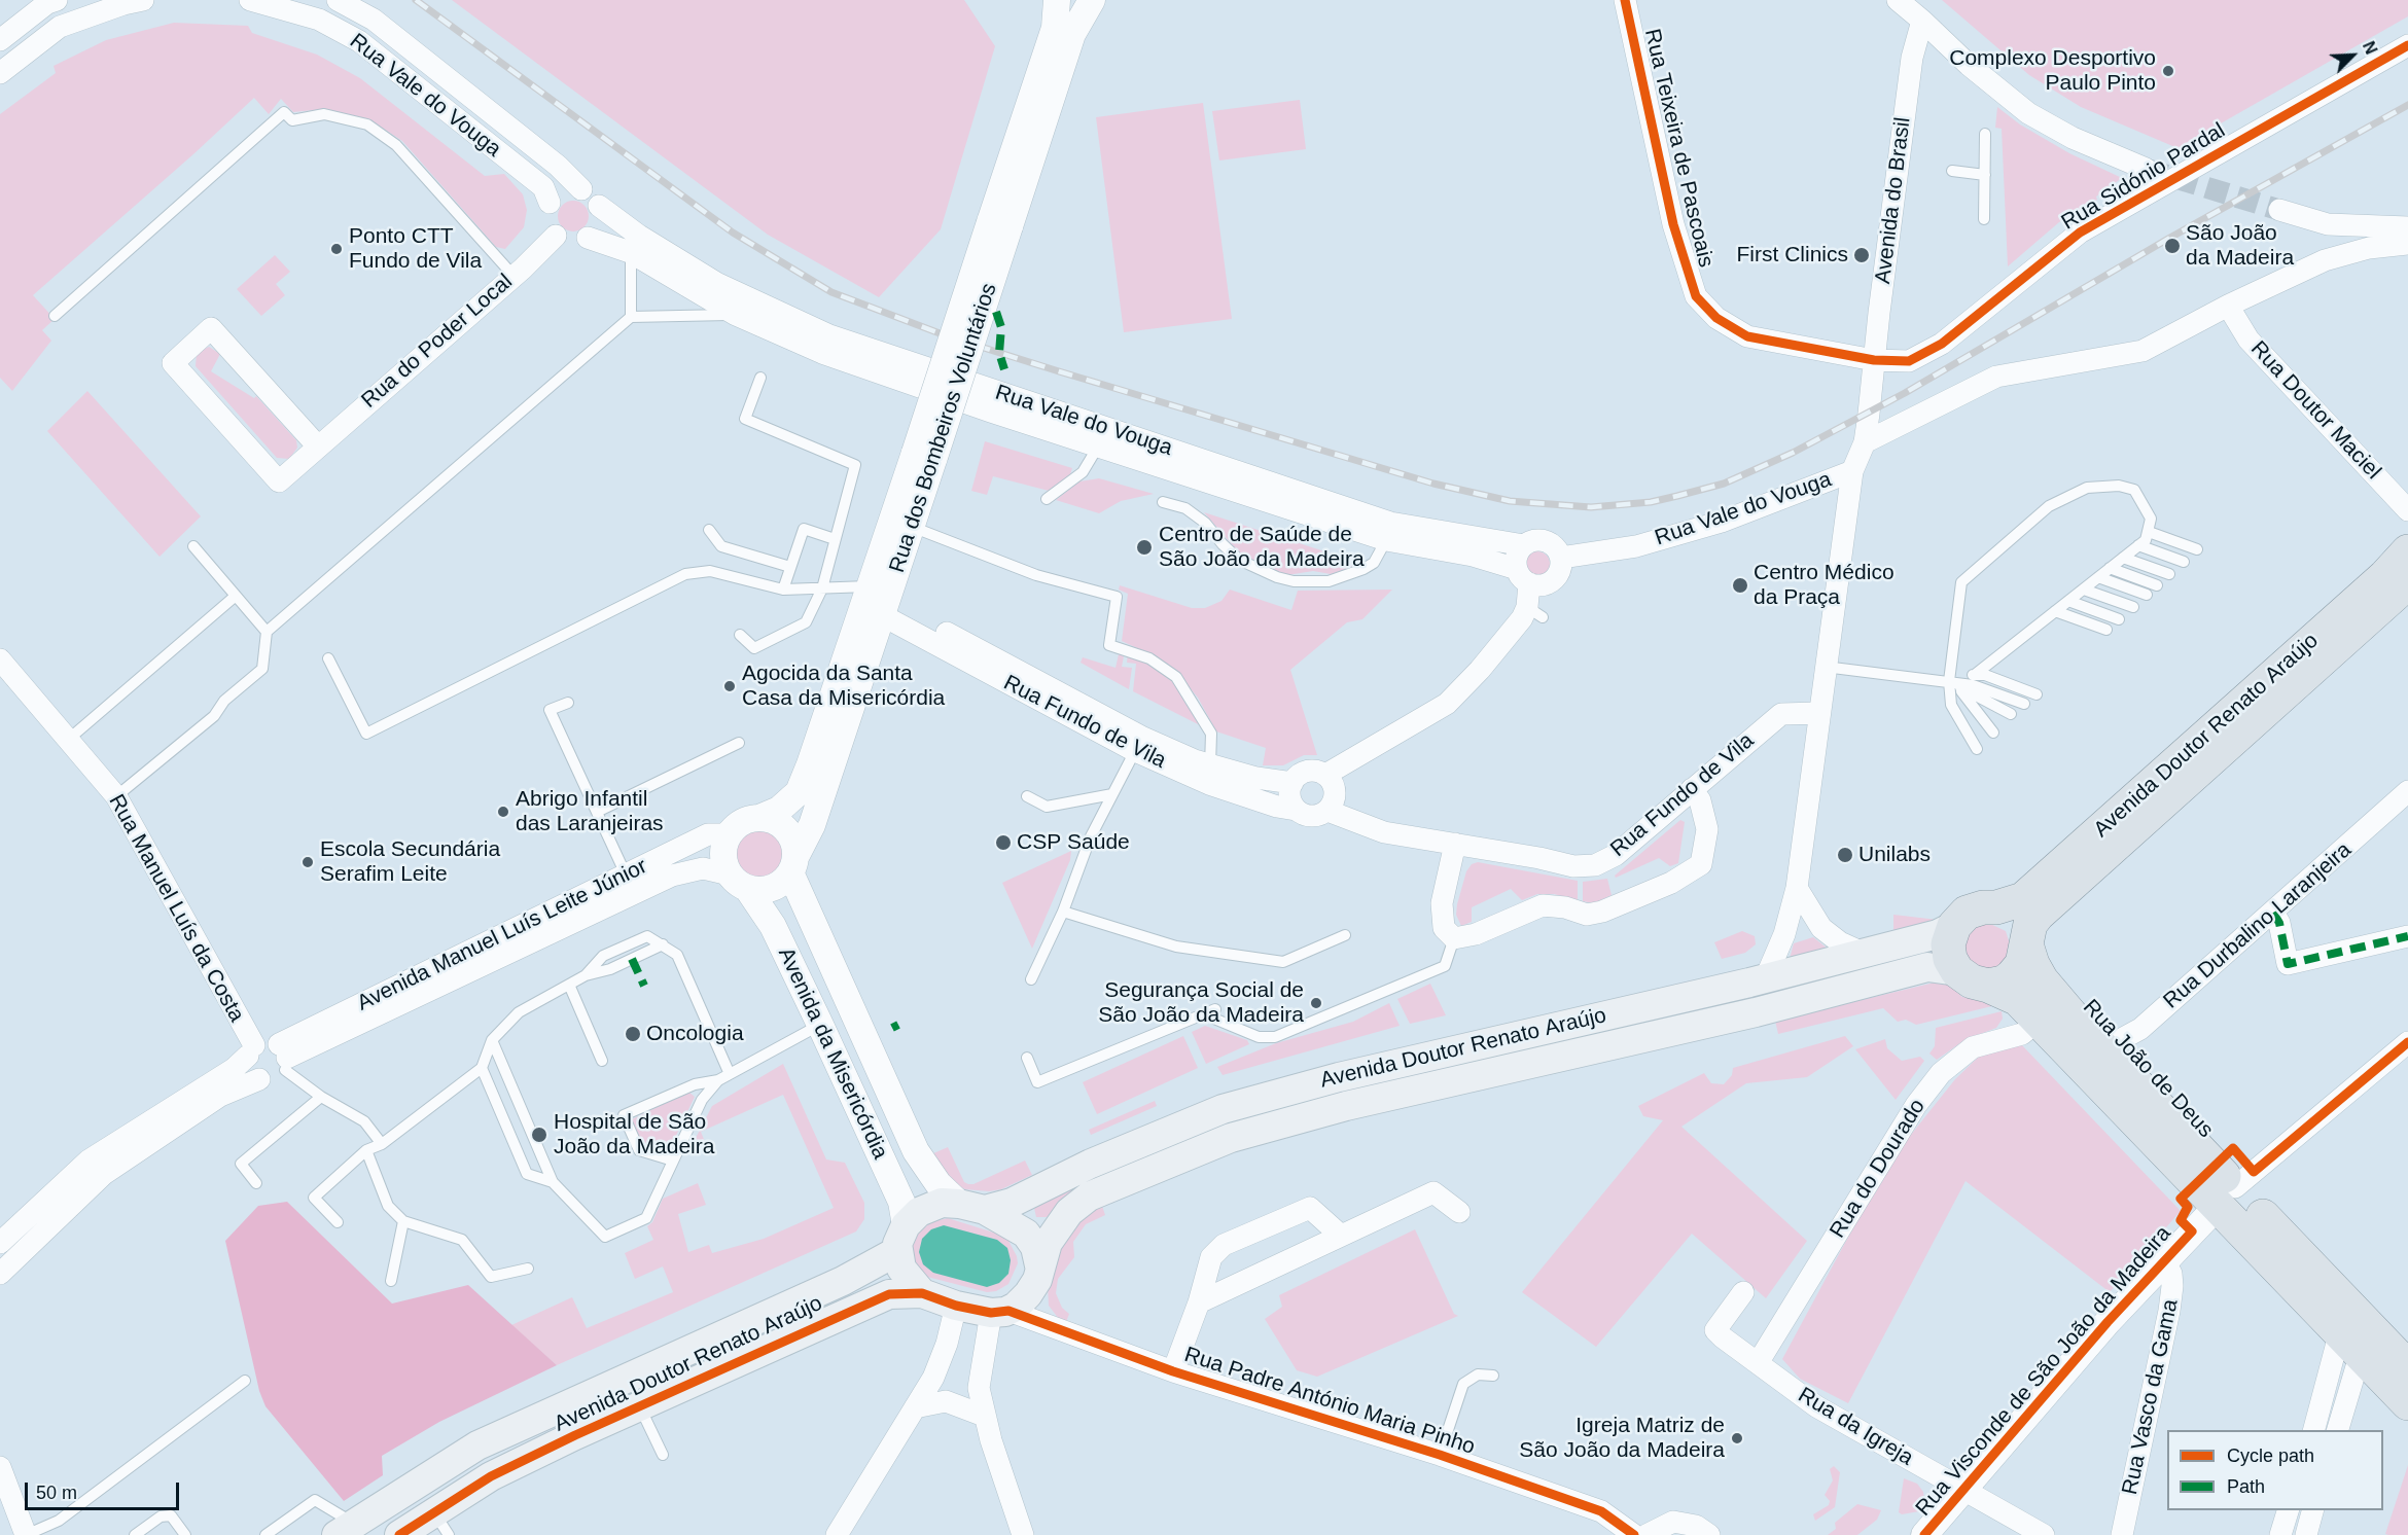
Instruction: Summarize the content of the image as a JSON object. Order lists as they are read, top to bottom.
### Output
{
  "streets": {
    "main road": ["Avenida Doutor Renato Araújo", "Rua João de Deus"],
    "street": [
      "Rua Vale do Vouga",
      "Rua Teixeira de Pascoais",
      "Rua Sidónio Pardal",
      "Avenida do Brasil",
      "Rua do Poder Local",
      "Rua Doutor Maciel",
      "Rua dos Bombeiros Voluntários",
      "Rua Fundo de Vila",
      "Rua Manuel Luís da Costa",
      "Rua Durbalino Laranjeira",
      "Avenida Manuel Luís Leite Júnior",
      "Avenida da Misericórdia",
      "Rua do Dourado",
      "Rua Visconde de São João da Madeira",
      "Rua Vasco da Gama",
      "Rua Padre António Maria Pinho",
      "Rua da Igreja"
    ]
  },
  "crossings": [
    ["Rua Vale do Vouga", "Avenida do Brasil"],
    ["Rua Vale do Vouga", "Rua do Poder Local"],
    ["Rua Teixeira de Pascoais", "Rua Sidónio Pardal"],
    ["Rua Teixeira de Pascoais", "Avenida do Brasil"],
    ["Rua Sidónio Pardal", "Avenida do Brasil"],
    ["Avenida do Brasil", "Rua Fundo de Vila"],
    ["Avenida do Brasil", "Avenida Doutor Renato Araújo"],
    ["Rua dos Bombeiros Voluntários", "Rua Fundo de Vila"],
    ["Rua dos Bombeiros Voluntários", "Avenida Manuel Luís Leite Júnior"],
    ["Rua dos Bombeiros Voluntários", "Avenida da Misericórdia"],
    ["Avenida Doutor Renato Araújo", "Avenida da Misericórdia"],
    ["Avenida Doutor Renato Araújo", "Rua João de Deus"],
    ["Avenida Doutor Renato Araújo", "Rua Padre António Maria Pinho"],
    ["Rua Manuel Luís da Costa", "Avenida Manuel Luís Leite Júnior"],
    ["Rua Durbalino Laranjeira", "Rua João de Deus"],
    ["Avenida Manuel Luís Leite Júnior", "Avenida da Misericórdia"],
    ["Avenida da Misericórdia", "Rua Padre António Maria Pinho"],
    ["Rua João de Deus", "Rua do Dourado"],
    ["Rua João de Deus", "Rua Visconde de São João da Madeira"],
    ["Rua do Dourado", "Rua da Igreja"],
    ["Rua Visconde de São João da Madeira", "Rua Vasco da Gama"],
    ["Rua Visconde de São João da Madeira", "Rua da Igreja"]
  ],
  "places": [
    "Complexo Desportivo Paulo Pinto",
    "São João da Madeira",
    "Ponto CTT Fundo de Vila",
    "First Clinics",
    "Centro de Saúde de São João da Madeira",
    "Centro Médico da Praça",
    "Agocida da Santa Casa da Misericórdia",
    "Abrigo Infantil das Laranjeiras",
    "CSP Saúde",
    "Unilabs",
    "Escola Secundária Serafim Leite",
    "Segurança Social de São João da Madeira",
    "Oncologia",
    "Hospital de São João da Madeira",
    "Igreja Matriz de São João da Madeira"
  ],
  "legend": ["Cycle path", "Path"],
  "scale_bar": "50 m",
  "north": "top right"
}
